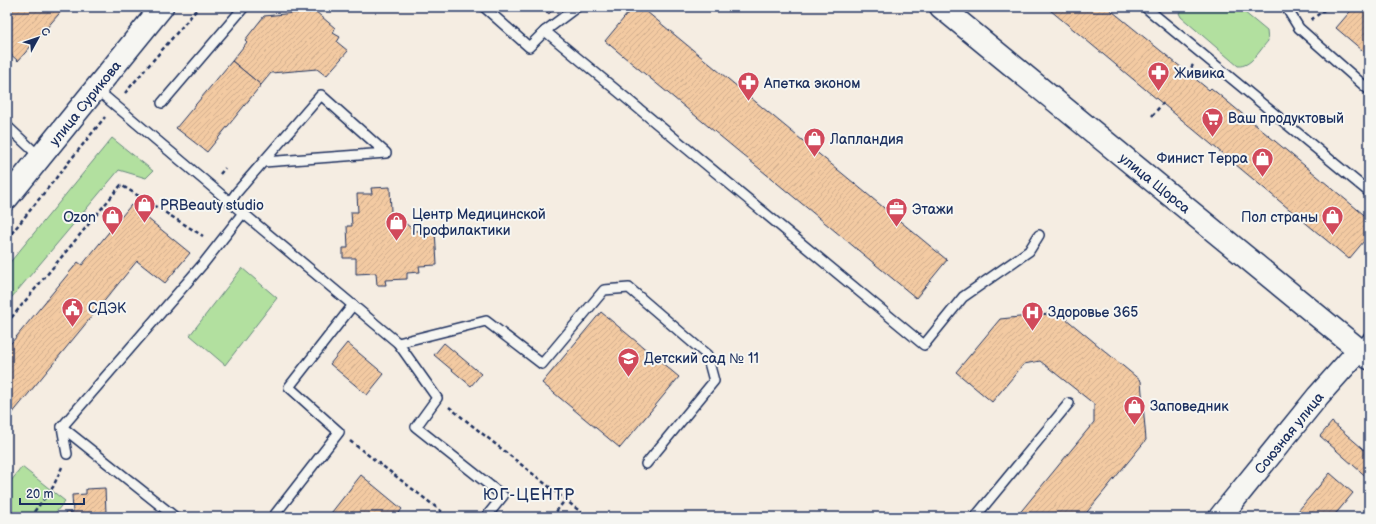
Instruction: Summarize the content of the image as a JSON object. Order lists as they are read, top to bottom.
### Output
{
  "streets": {
    "main road": ["улица Сурикова", "улица Щорса", "Союзная улица"]
  },
  "crossings": [
    ["улица Щорса", "Союзная улица"]
  ],
  "districts": ["ЮГ-ЦЕНТР"],
  "places": {
    "pharmacy": ["Живика", "Апетка эконом"],
    "supermarket": ["Ваш продуктовый"],
    "shop": [
      "Лапландия",
      "Финист Терра",
      "PRBeauty studio",
      "Ozon",
      "Пол страны",
      "Центр Медицинской Профилактики",
      "Заповедник"
    ],
    "office": ["Этажи"],
    "public building": ["СДЭК"],
    "hospital": ["Здоровье 365"],
    "school or university": ["Детский сад № 11"]
  },
  "scale_bar": "20 m",
  "north": "top right"
}
